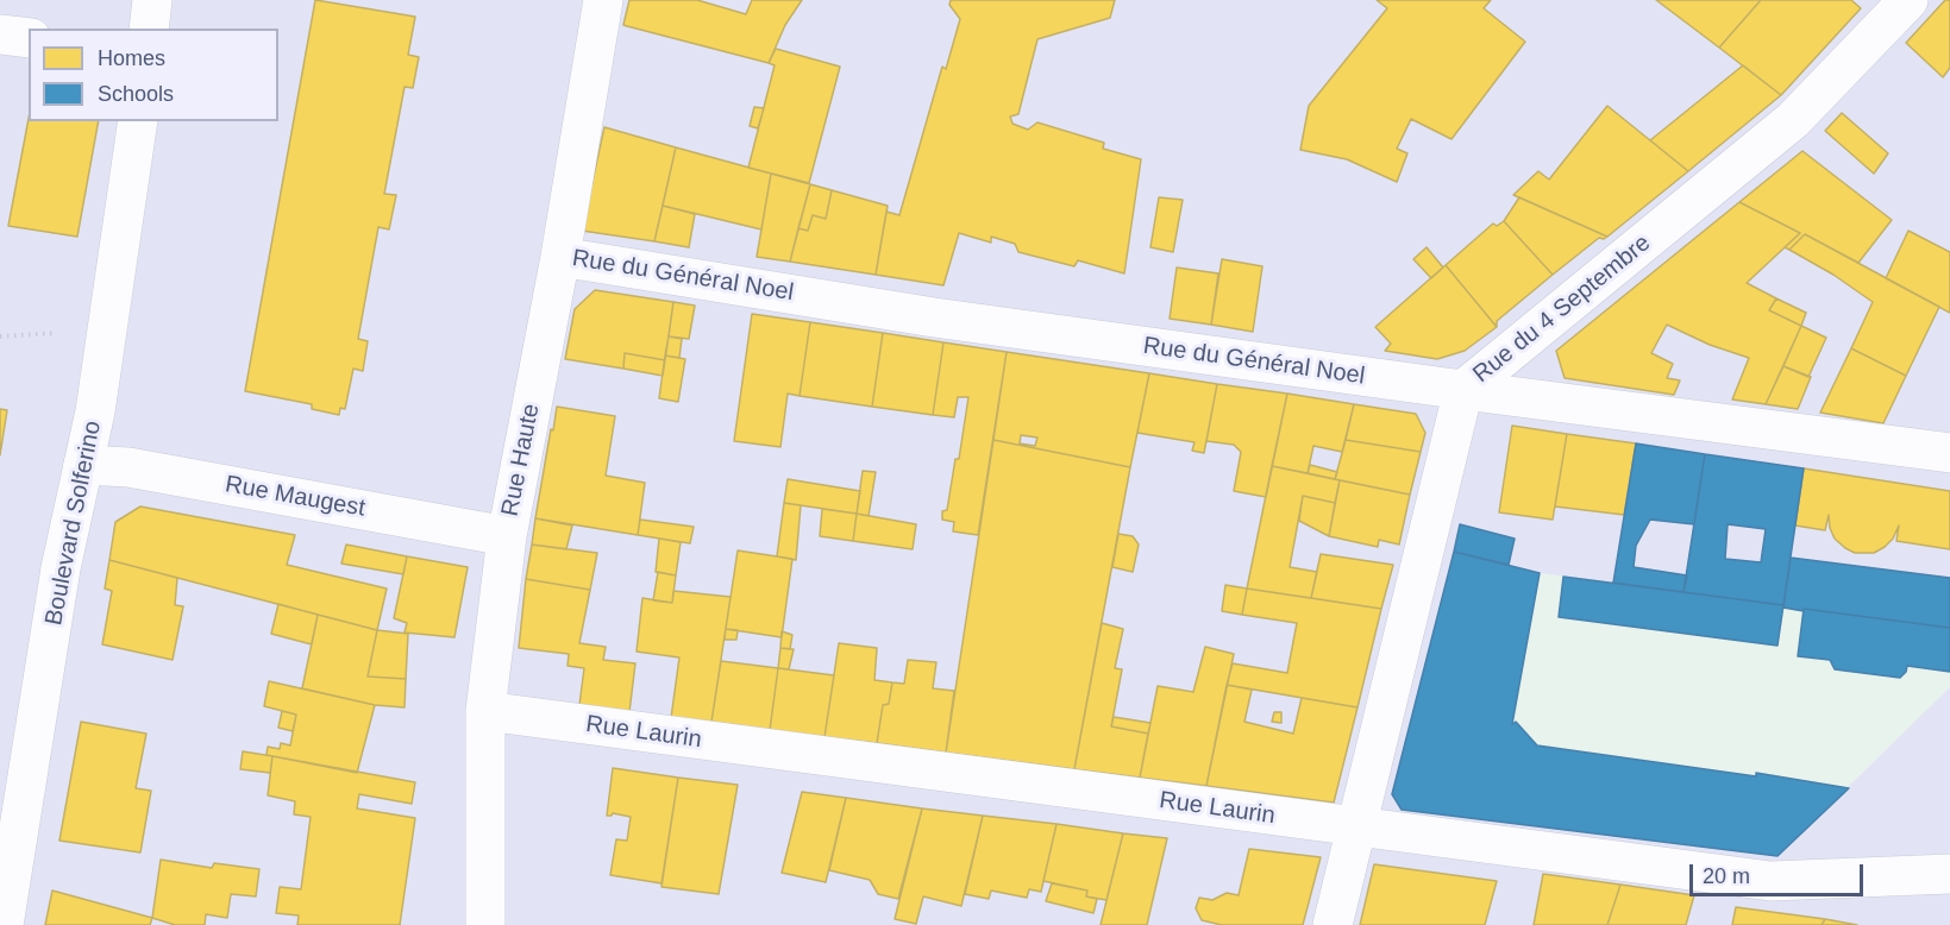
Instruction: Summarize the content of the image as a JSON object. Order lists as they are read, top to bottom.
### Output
{
  "streets": {
    "street": [
      "Rue du Général Noel",
      "Rue du 4 Septembre",
      "Rue Haute",
      "Rue Maugest",
      "Boulevard Solferino",
      "Rue Laurin"
    ]
  },
  "crossings": [
    ["Rue du Général Noel", "Rue du 4 Septembre"],
    ["Rue du Général Noel", "Rue Haute"],
    ["Rue du 4 Septembre", "Rue Laurin"],
    ["Rue Haute", "Rue Maugest"],
    ["Rue Haute", "Rue Laurin"],
    ["Rue Maugest", "Boulevard Solferino"]
  ],
  "legend": ["Homes", "Schools"],
  "scale_bar": "20 m"
}
